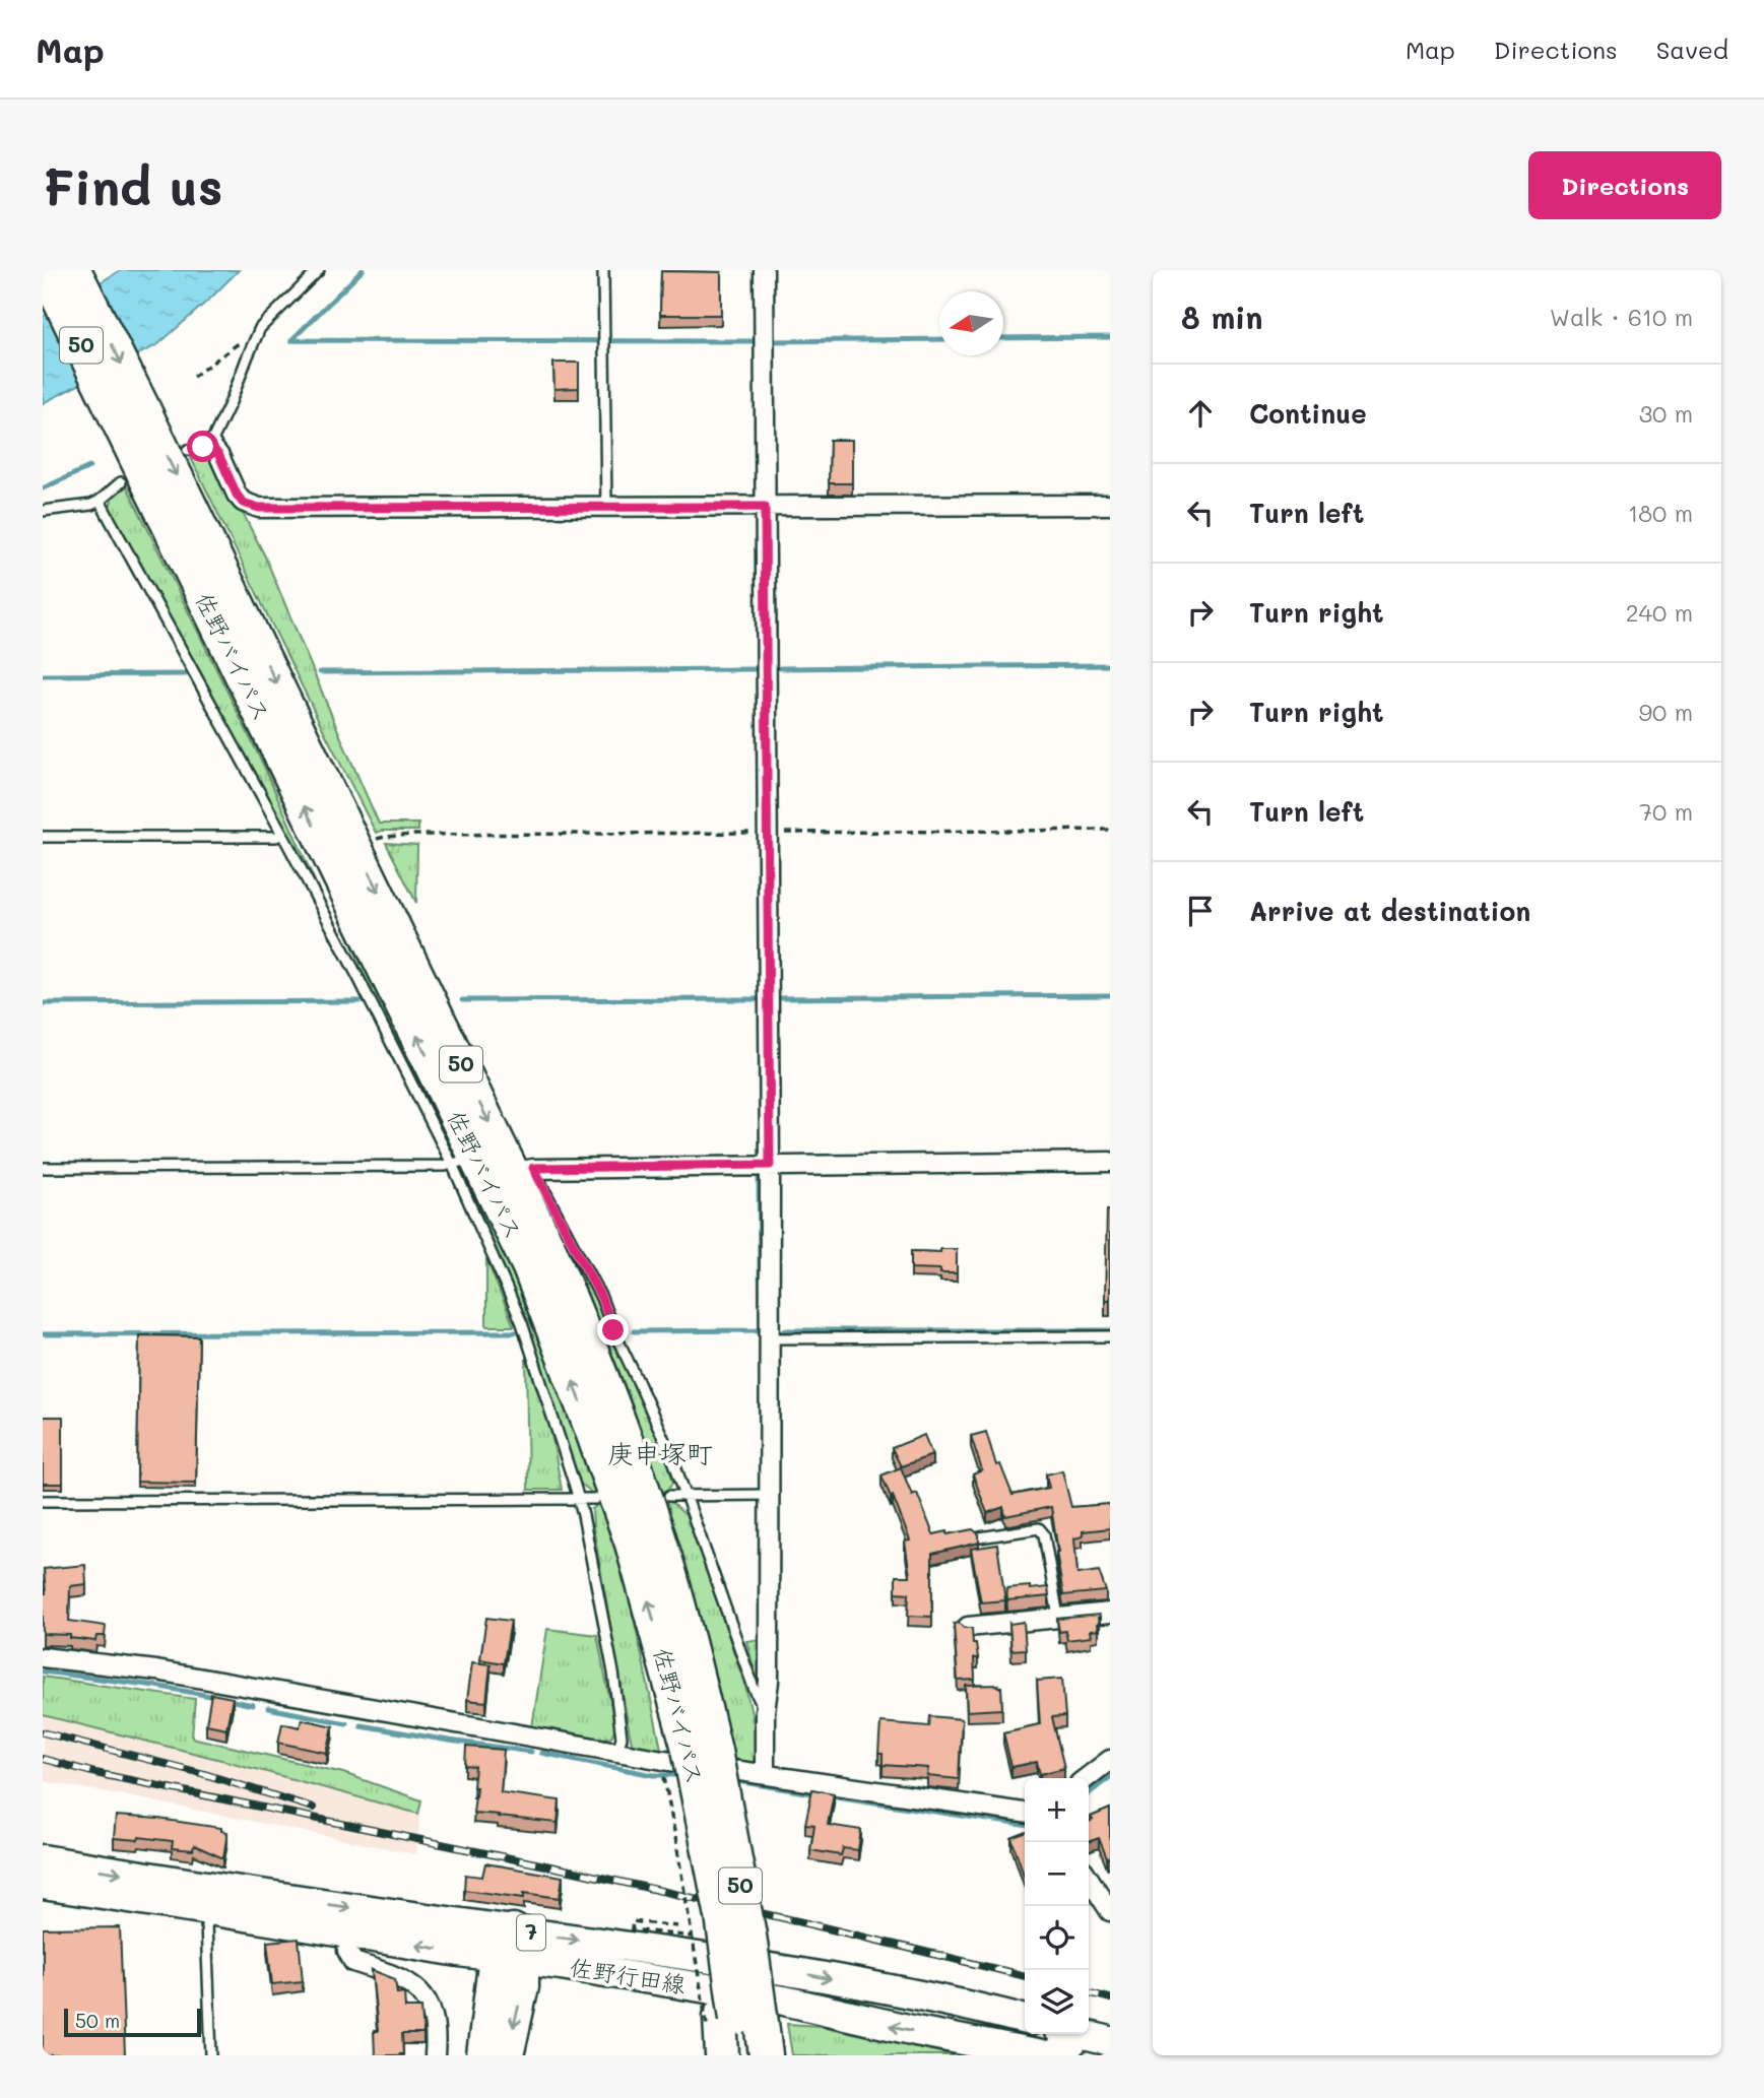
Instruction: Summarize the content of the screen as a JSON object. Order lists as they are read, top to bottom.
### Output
{
  "streets": {
    "highway": ["50", "佐野バイパス"],
    "main road": ["7", "佐野行田線"]
  },
  "districts": ["庚申塚町"],
  "scale_bar": "50 m",
  "north": "left",
  "page": {
    "header": "Map",
    "nav": ["Map", "Directions", "Saved"],
    "buttons": "Directions",
    "title": "Find us",
    "heading": ["8 min", "Walk · 610 m"],
    "list": [
      ["Continue", "30 m"],
      ["Turn left", "180 m"],
      ["Turn right", "240 m"],
      ["Turn right", "90 m"],
      ["Turn left", "70 m"],
      "Arrive at destination"
    ],
    "map_buttons": ["+", "−"],
    "scale": "50 m"
  }
}
